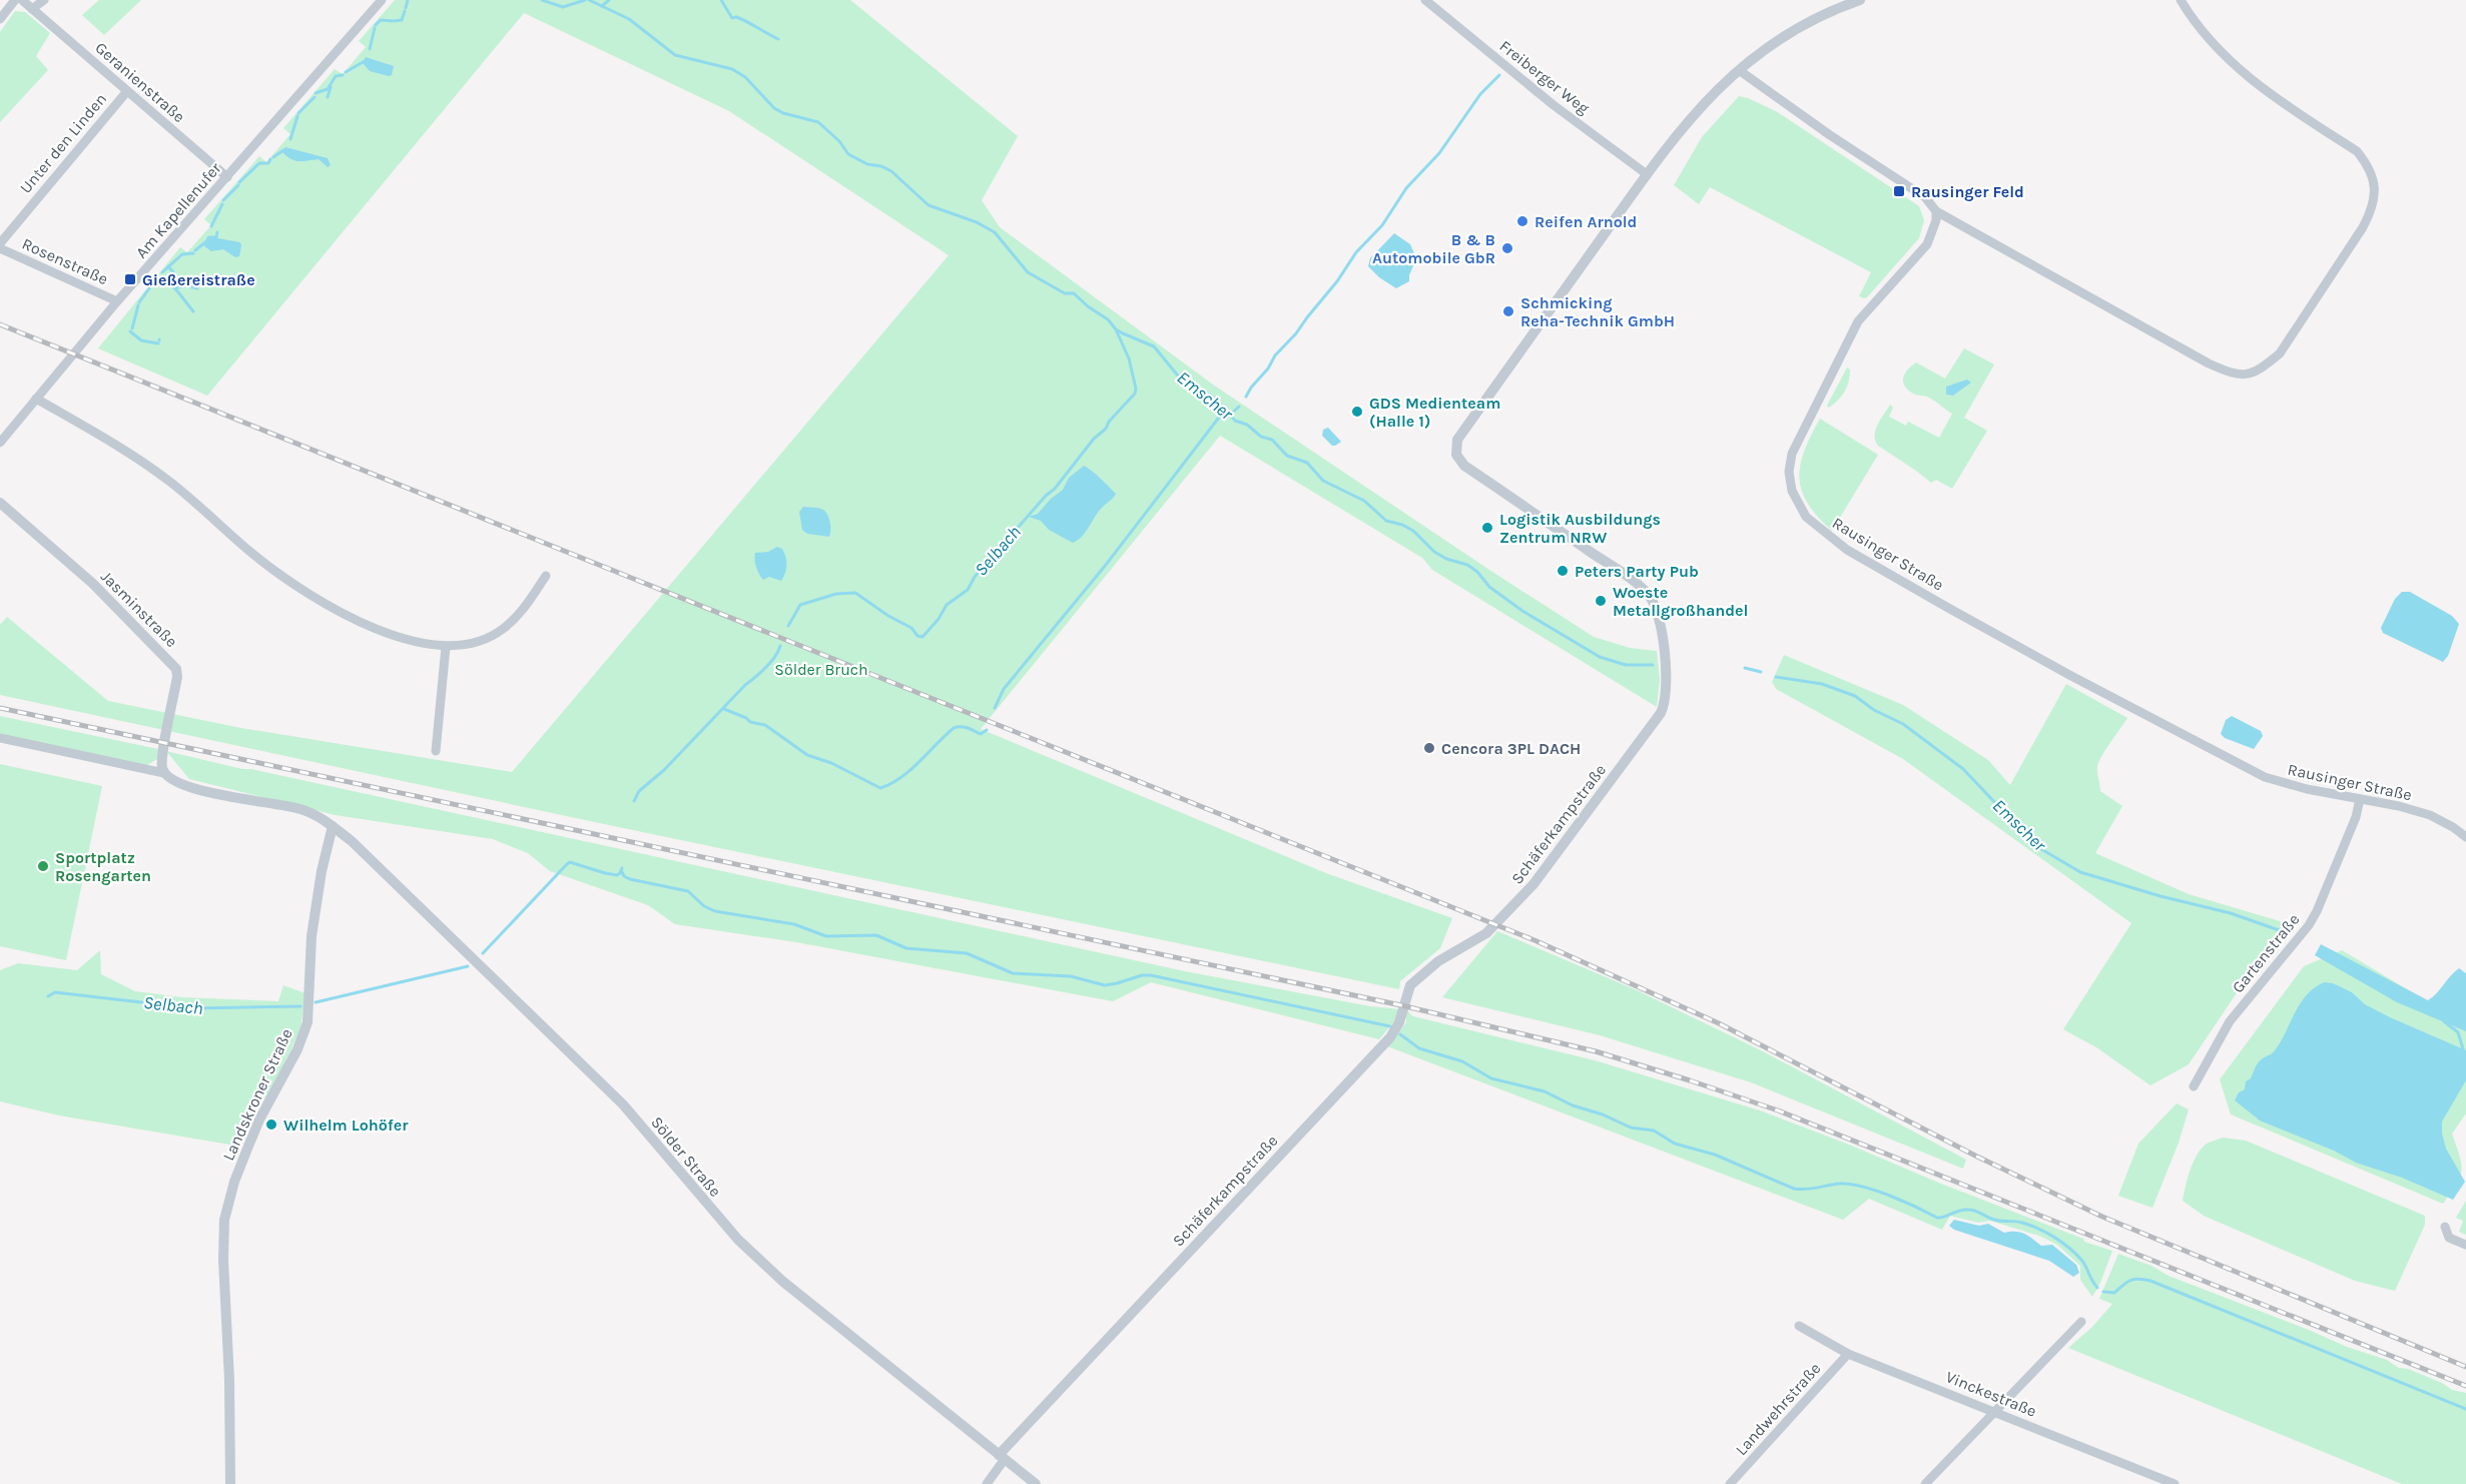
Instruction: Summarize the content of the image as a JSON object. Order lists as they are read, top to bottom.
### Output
{
  "streets": {
    "street": [
      "Freiberger Weg",
      "Geranienstraße",
      "Unter den Linden",
      "Am Kapellenufer",
      "Rosenstraße",
      "Rausinger Straße",
      "Jasminstraße",
      "Schäferkampstraße",
      "Gartenstraße",
      "Landskroner Straße",
      "Sölder Straße",
      "Vinckestraße",
      "Landwehrstraße"
    ]
  },
  "crossings": [
    ["Freiberger Weg", "Schäferkampstraße"],
    ["Geranienstraße", "Unter den Linden"],
    ["Geranienstraße", "Am Kapellenufer"],
    ["Am Kapellenufer", "Rosenstraße"],
    ["Rausinger Straße", "Gartenstraße"],
    ["Schäferkampstraße", "Sölder Straße"],
    ["Landskroner Straße", "Sölder Straße"],
    ["Vinckestraße", "Landwehrstraße"]
  ],
  "water": ["Emscher", "Selbach"],
  "parks": ["Sölder Bruch"],
  "places": {
    "transit": ["Rausinger Feld", "Gießereistraße"],
    "other": [
      "Reifen Arnold",
      "B & B Automobile GbR",
      "Schmicking Reha-Technik GmbH",
      "GDS Medienteam (Halle 1)",
      "Logistik Ausbildungs Zentrum NRW",
      "Peters Party Pub",
      "Woeste Metallgroßhandel",
      "Cencora 3PL DACH",
      "Sportplatz Rosengarten",
      "Wilhelm Lohöfer"
    ]
  }
}
